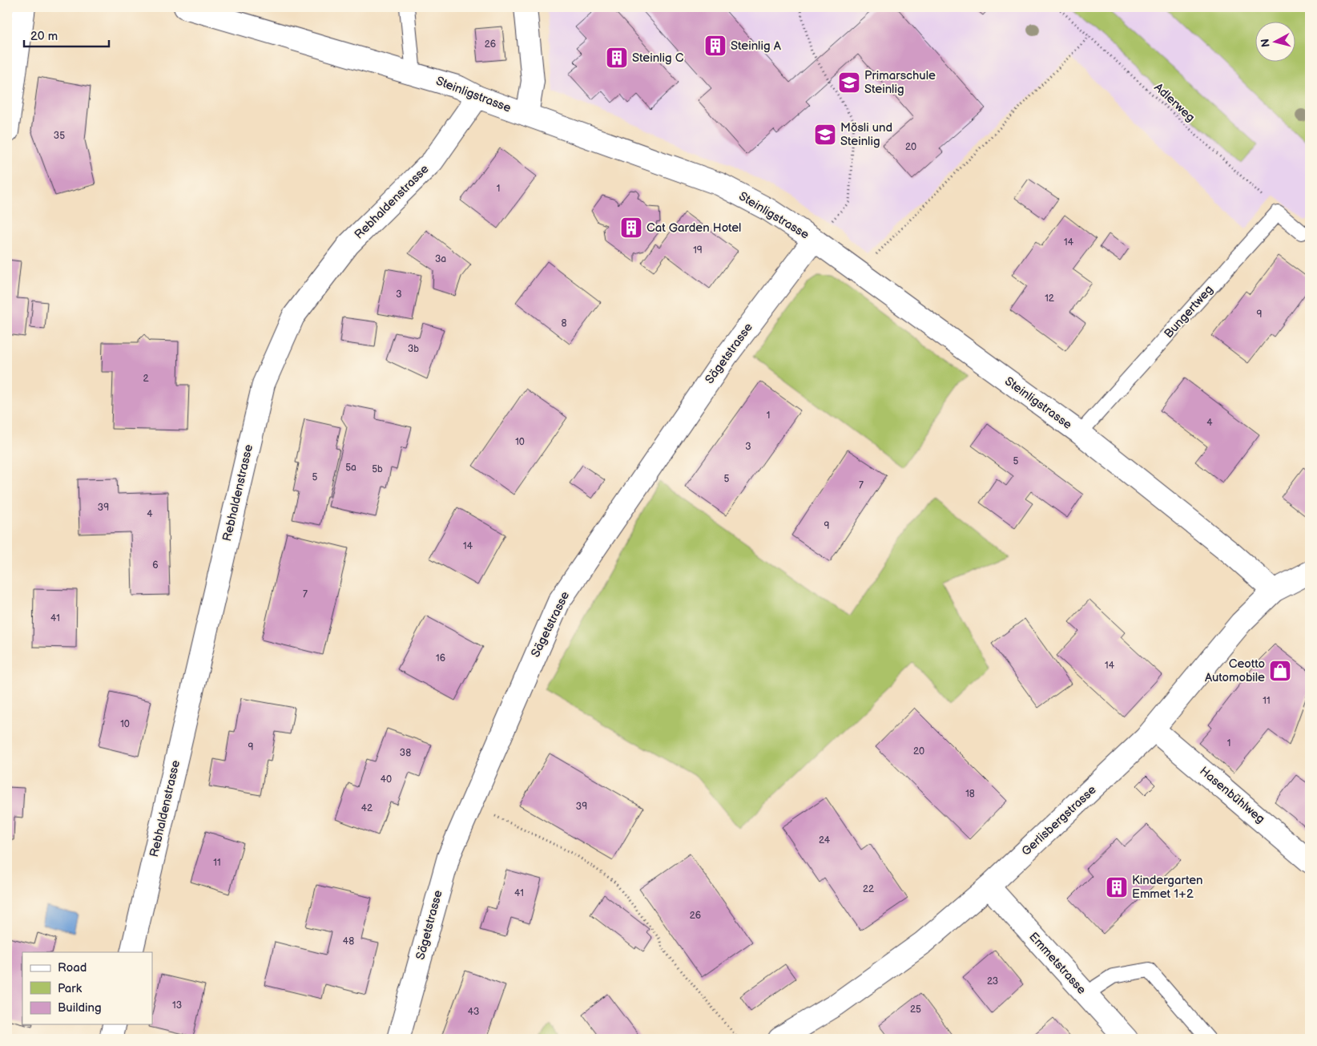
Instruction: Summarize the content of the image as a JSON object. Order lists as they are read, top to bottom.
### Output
{
  "streets": {
    "street": [
      "Steinligstrasse",
      "Rebhaldenstrasse",
      "Sägetstrasse",
      "Hasenbühlweg",
      "Gerlisbergstrasse",
      "Emmetstrasse"
    ],
    "lane": ["Bungertweg"],
    "path": ["Adlerweg"]
  },
  "crossings": [
    ["Steinligstrasse", "Rebhaldenstrasse"],
    ["Steinligstrasse", "Bungertweg"],
    ["Steinligstrasse", "Sägetstrasse"],
    ["Steinligstrasse", "Gerlisbergstrasse"],
    ["Adlerweg", "Bungertweg"],
    ["Hasenbühlweg", "Gerlisbergstrasse"],
    ["Gerlisbergstrasse", "Emmetstrasse"]
  ],
  "places": {
    "building": [
      "Steinlig A",
      "Steinlig C",
      "Cat Garden Hotel",
      "Kindergarten Emmet 1+2"
    ],
    "school or university": ["Primarschule Steinlig", "Mösli und Steinlig"],
    "shop": ["Ceotto Automobile"]
  },
  "house_numbers": [
    "26",
    "35",
    "20",
    "1",
    "14",
    "19",
    "3a",
    "3",
    "12",
    "9",
    "8",
    "3b",
    "2",
    "1",
    "4",
    "10",
    "3",
    "5",
    "5a",
    "5b",
    "5",
    "5",
    "7",
    "39",
    "4",
    "9",
    "14",
    "6",
    "7",
    "41",
    "16",
    "14",
    "11",
    "10",
    "1",
    "9",
    "20",
    "38",
    "40",
    "18",
    "39",
    "42",
    "24",
    "11",
    "22",
    "41",
    "26",
    "48",
    "23",
    "13",
    "25",
    "43"
  ],
  "legend": ["Road", "Park", "Building"],
  "scale_bar": "20 m",
  "north": "left"
}
